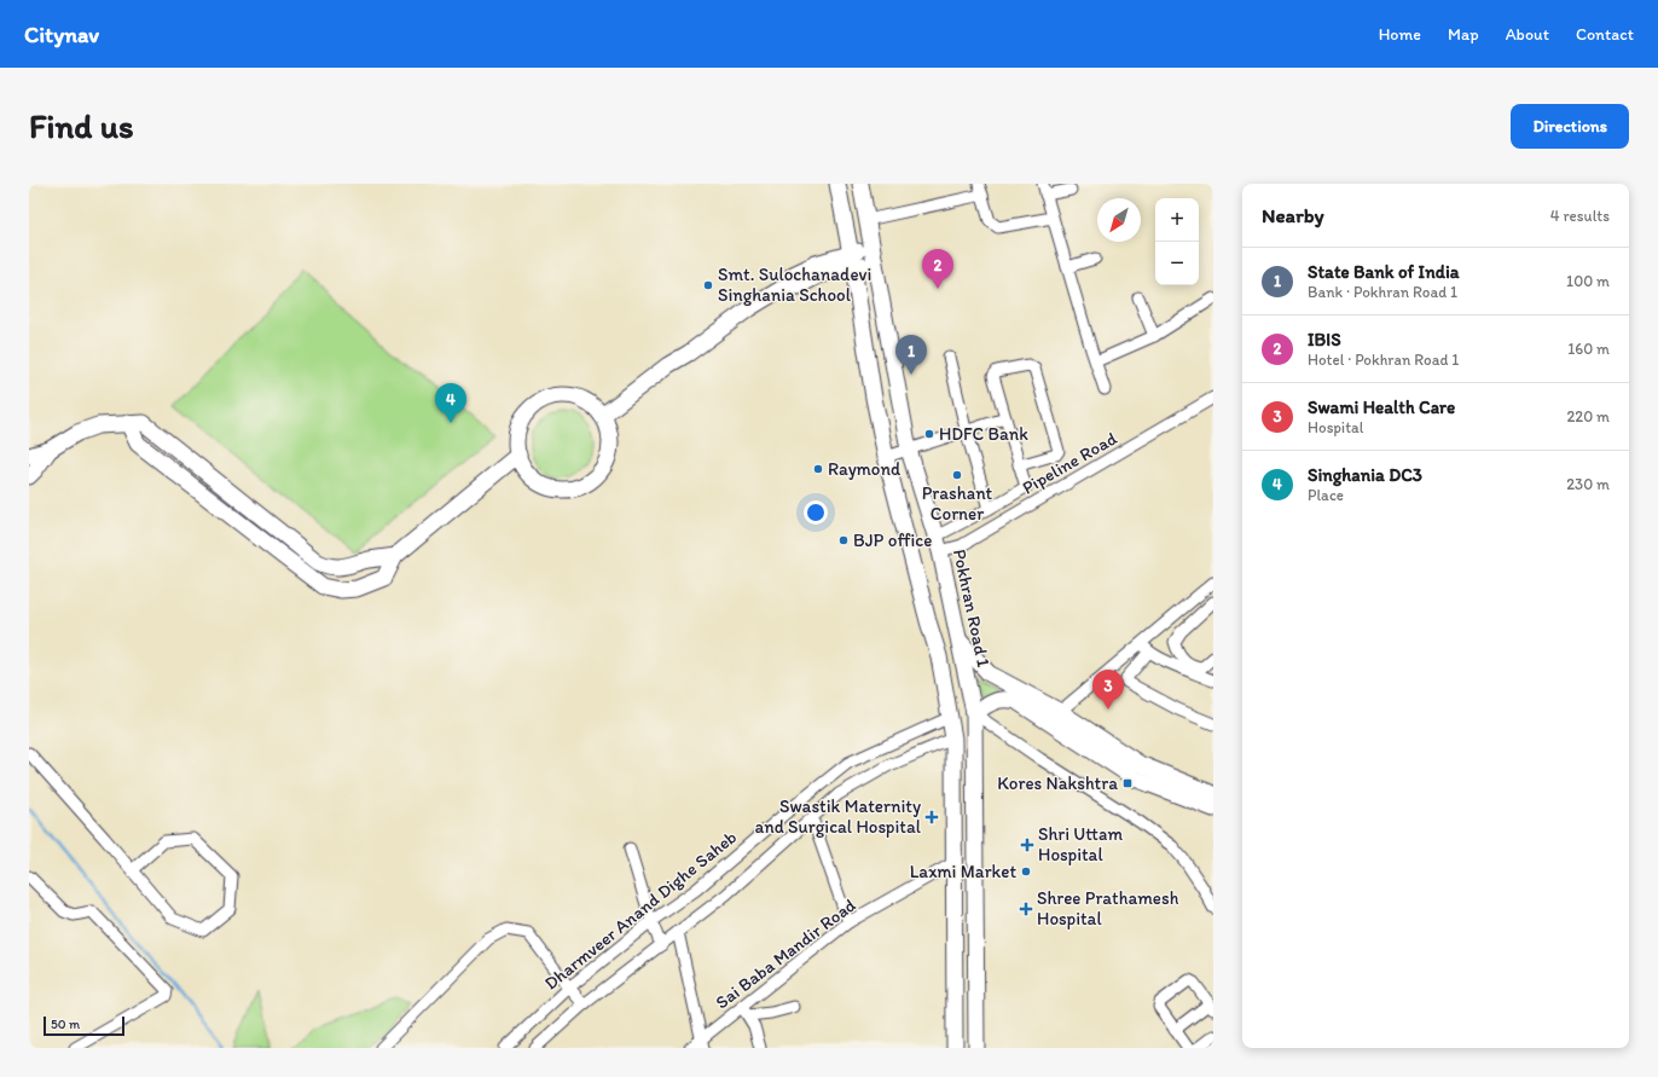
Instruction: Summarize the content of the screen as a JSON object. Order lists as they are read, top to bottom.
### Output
{
  "streets": {
    "street": [
      "Pipeline Road",
      "Pokhran Road 1",
      "Dharmveer Anand Dighe Saheb",
      "Sai Baba Mandir Road"
    ]
  },
  "crossings": [
    ["Pipeline Road", "Pokhran Road 1"]
  ],
  "places": {
    "other": [
      "Smt. Sulochanadevi Singhania School",
      "HDFC Bank",
      "Raymond",
      "Prashant Corner",
      "BJP office",
      "Laxmi Market"
    ],
    "transit": ["Kores Nakshtra"],
    "health": ["Swastik Maternity and Surgical Hospital", "Shri Uttam Hospital", "Shree Prathamesh Hospital"]
  },
  "scale_bar": "50 m",
  "north": "bottom left",
  "page": {
    "header": "Citynav",
    "nav": [
      "Home",
      "Map",
      "About",
      "Contact"
    ],
    "buttons": "Directions",
    "title": "Find us",
    "heading": ["Nearby", "4 results"],
    "map_buttons": ["+", "−"],
    "list": [
      {
        "mark": "1",
        "name": "State Bank of India",
        "note": "Bank · Pokhran Road 1",
        "value": "100 m"
      },
      {
        "mark": "2",
        "name": "IBIS",
        "note": "Hotel · Pokhran Road 1",
        "value": "160 m"
      },
      {
        "mark": "3",
        "name": "Swami Health Care",
        "note": "Hospital",
        "value": "220 m"
      },
      {
        "mark": "4",
        "name": "Singhania DC3",
        "note": "Place",
        "value": "230 m"
      }
    ],
    "pins": [
      "2",
      "1",
      "4",
      "3"
    ],
    "scale": "50 m"
  }
}
